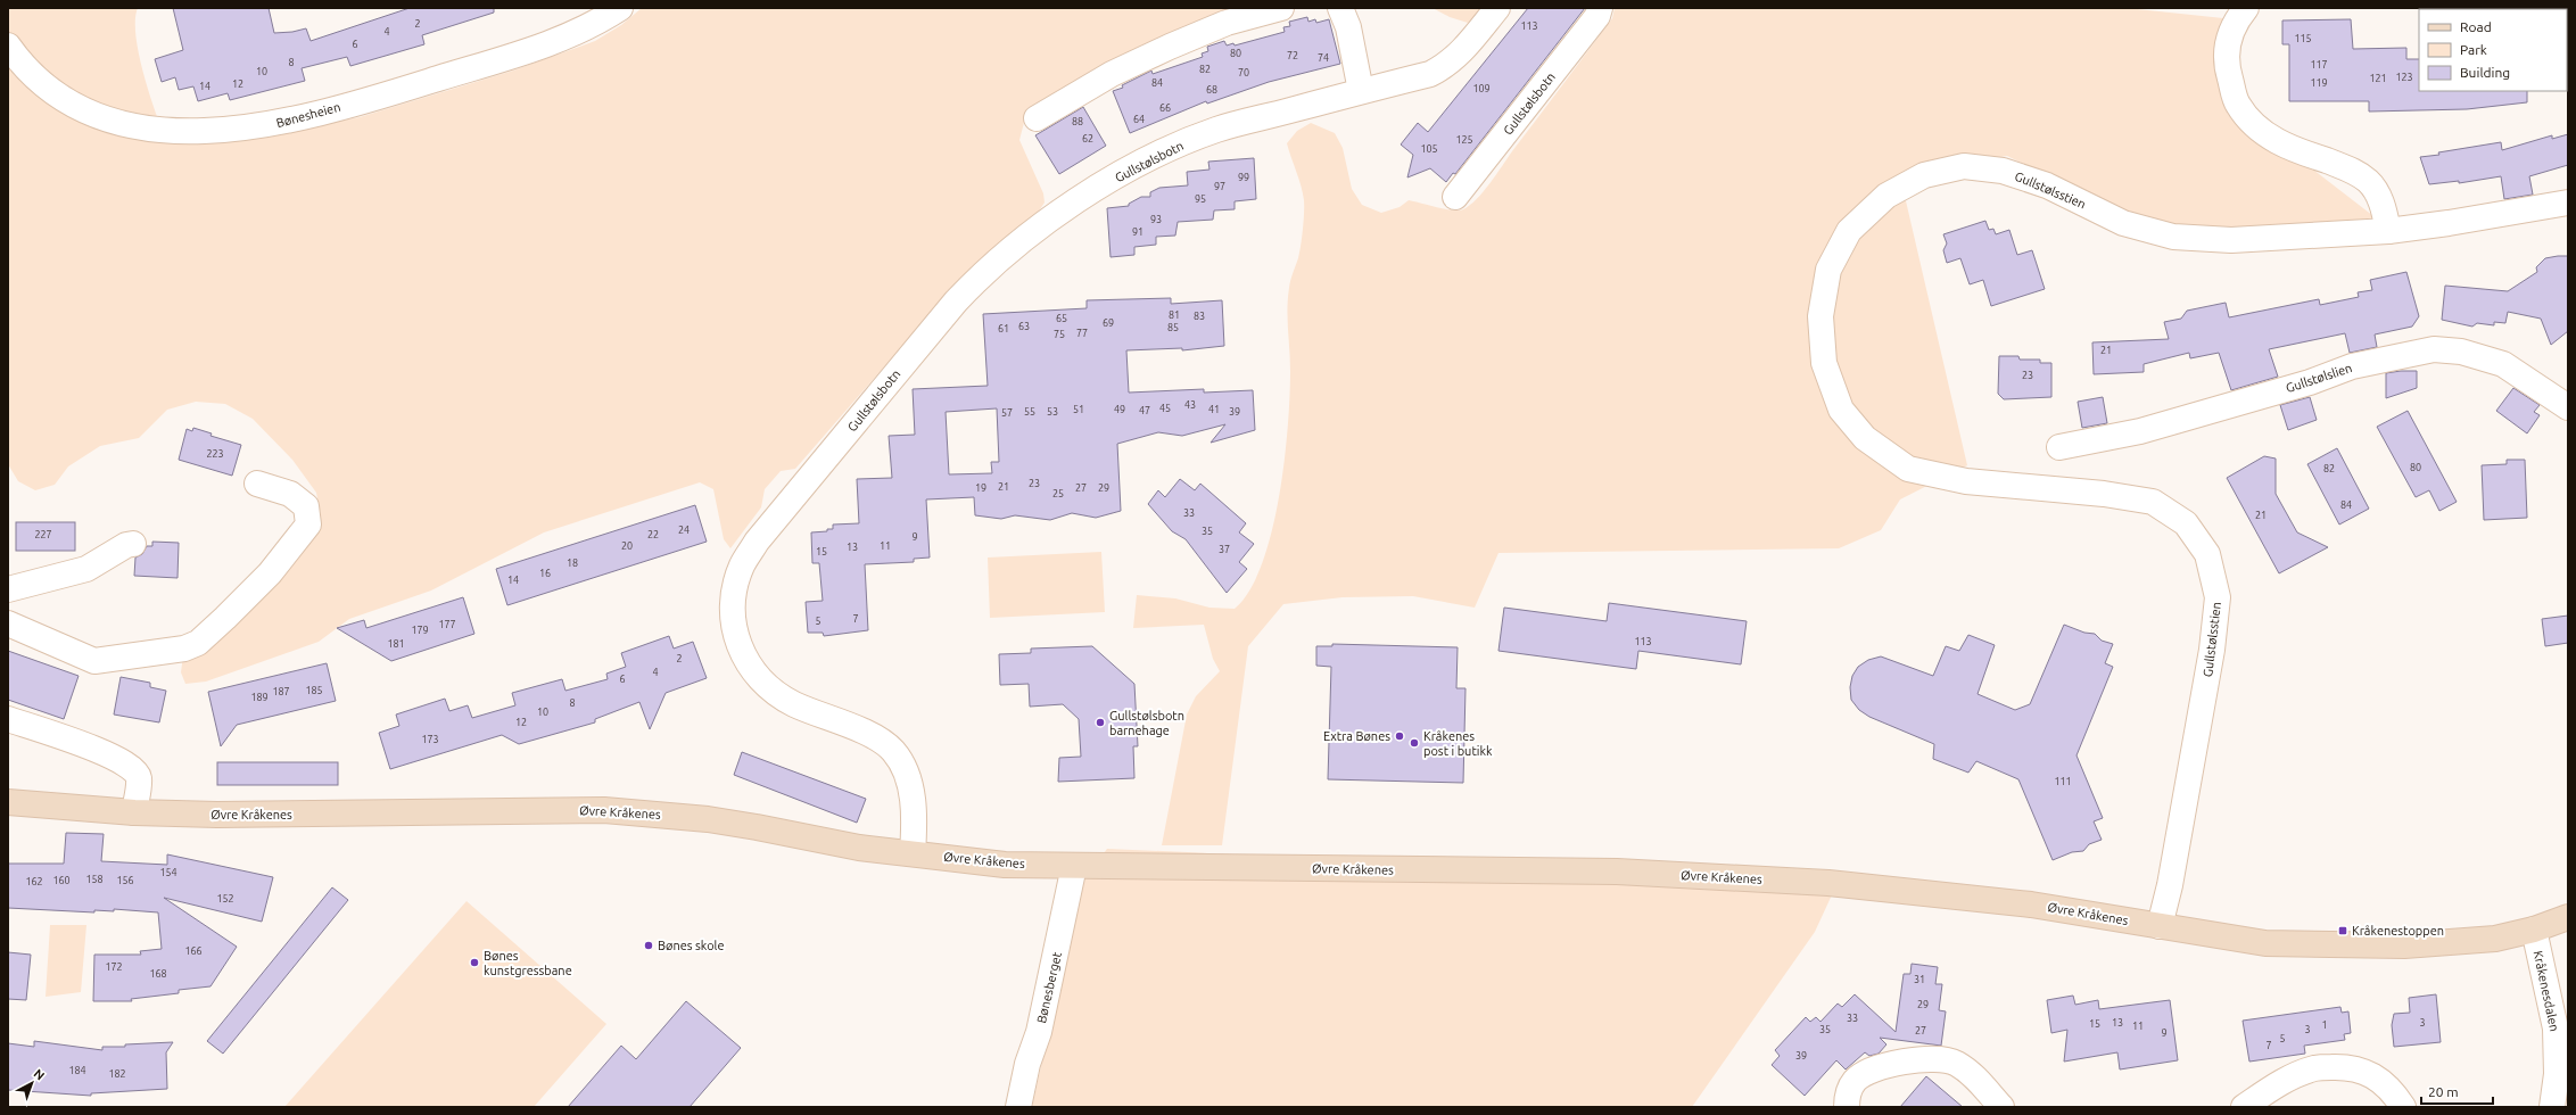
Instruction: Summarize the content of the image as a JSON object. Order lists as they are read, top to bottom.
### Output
{
  "streets": {
    "main road": ["Øvre Kråkenes"],
    "street": [
      "Gullstølsbotn",
      "Bønesheien",
      "Gullstølsstien",
      "Gullstølslien",
      "Bønesberget",
      "Kråkenesdalen"
    ]
  },
  "crossings": [
    ["Gullstølsbotn", "Øvre Kråkenes"],
    ["Gullstølsstien", "Øvre Kråkenes"],
    ["Øvre Kråkenes", "Bønesberget"],
    ["Øvre Kråkenes", "Kråkenesdalen"]
  ],
  "places": {
    "other": [
      "Gullstølsbotn barnehage",
      "Extra Bønes",
      "Kråkenes post i butikk",
      "Bønes skole",
      "Bønes kunstgressbane"
    ],
    "transit": ["Kråkenestoppen"]
  },
  "house_numbers": [
    "2",
    "113",
    "4",
    "115",
    "6",
    "80",
    "72",
    "74",
    "8",
    "117",
    "82",
    "10",
    "70",
    "123",
    "121",
    "84",
    "119",
    "12",
    "14",
    "109",
    "68",
    "66",
    "64",
    "88",
    "62",
    "125",
    "105",
    "99",
    "97",
    "95",
    "93",
    "91",
    "81",
    "83",
    "65",
    "69",
    "63",
    "85",
    "61",
    "77",
    "75",
    "21",
    "23",
    "43",
    "45",
    "51",
    "49",
    "41",
    "47",
    "55",
    "53",
    "39",
    "57",
    "223",
    "80",
    "82",
    "23",
    "21",
    "19",
    "27",
    "29",
    "25",
    "84",
    "33",
    "21",
    "24",
    "35",
    "227",
    "22",
    "9",
    "20",
    "11",
    "13",
    "37",
    "15",
    "18",
    "16",
    "14",
    "7",
    "5",
    "177",
    "179",
    "113",
    "181",
    "2",
    "4",
    "6",
    "185",
    "187",
    "189",
    "8",
    "10",
    "12",
    "173",
    "111",
    "154",
    "158",
    "160",
    "156",
    "162",
    "152",
    "166",
    "172",
    "168",
    "31",
    "29",
    "33",
    "13",
    "3",
    "15",
    "1",
    "11",
    "35",
    "3",
    "27",
    "9",
    "5",
    "7",
    "39",
    "184",
    "182"
  ],
  "legend": ["Road", "Park", "Building"],
  "scale_bar": "20 m",
  "north": "top right"
}
